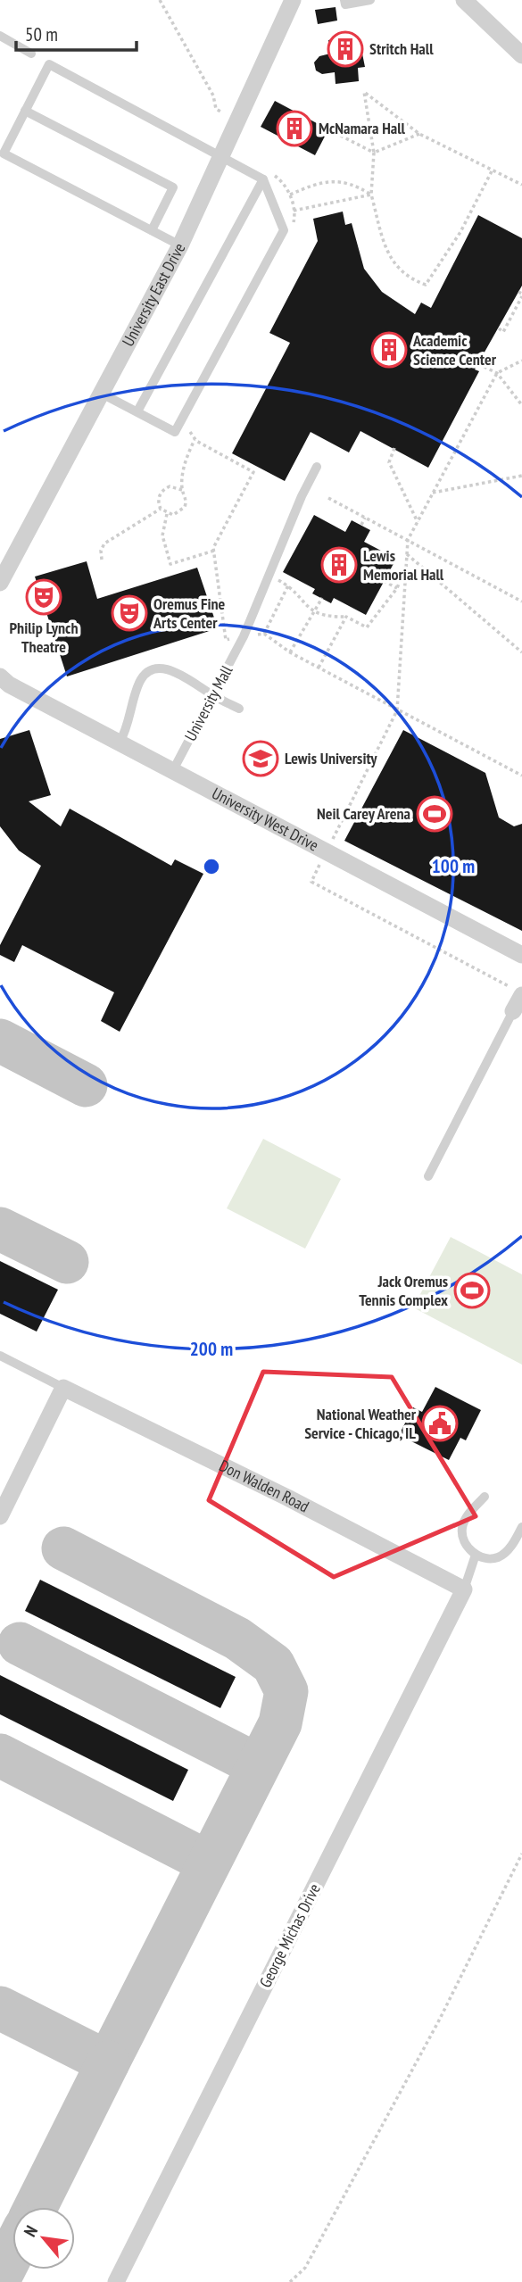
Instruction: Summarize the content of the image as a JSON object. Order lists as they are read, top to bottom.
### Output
{
  "streets": {
    "street": [
      "University East Drive",
      "University West Drive",
      "Don Walden Road",
      "George Michas Drive"
    ],
    "lane": ["University Mall"]
  },
  "crossings": [
    ["University Mall", "University West Drive"],
    ["Don Walden Road", "George Michas Drive"]
  ],
  "places": {
    "building": [
      "Stritch Hall",
      "McNamara Hall",
      "Academic Science Center",
      "Lewis Memorial Hall"
    ],
    "theatre": ["Philip Lynch Theatre", "Oremus Fine Arts Center"],
    "school or university": ["Lewis University"],
    "sports": ["Neil Carey Arena", "Jack Oremus Tennis Complex"],
    "public building": ["National Weather Service - Chicago, IL"]
  },
  "scale_bar": "50 m",
  "north": "top left",
  "rings": ["100 m", "200 m"]
}
